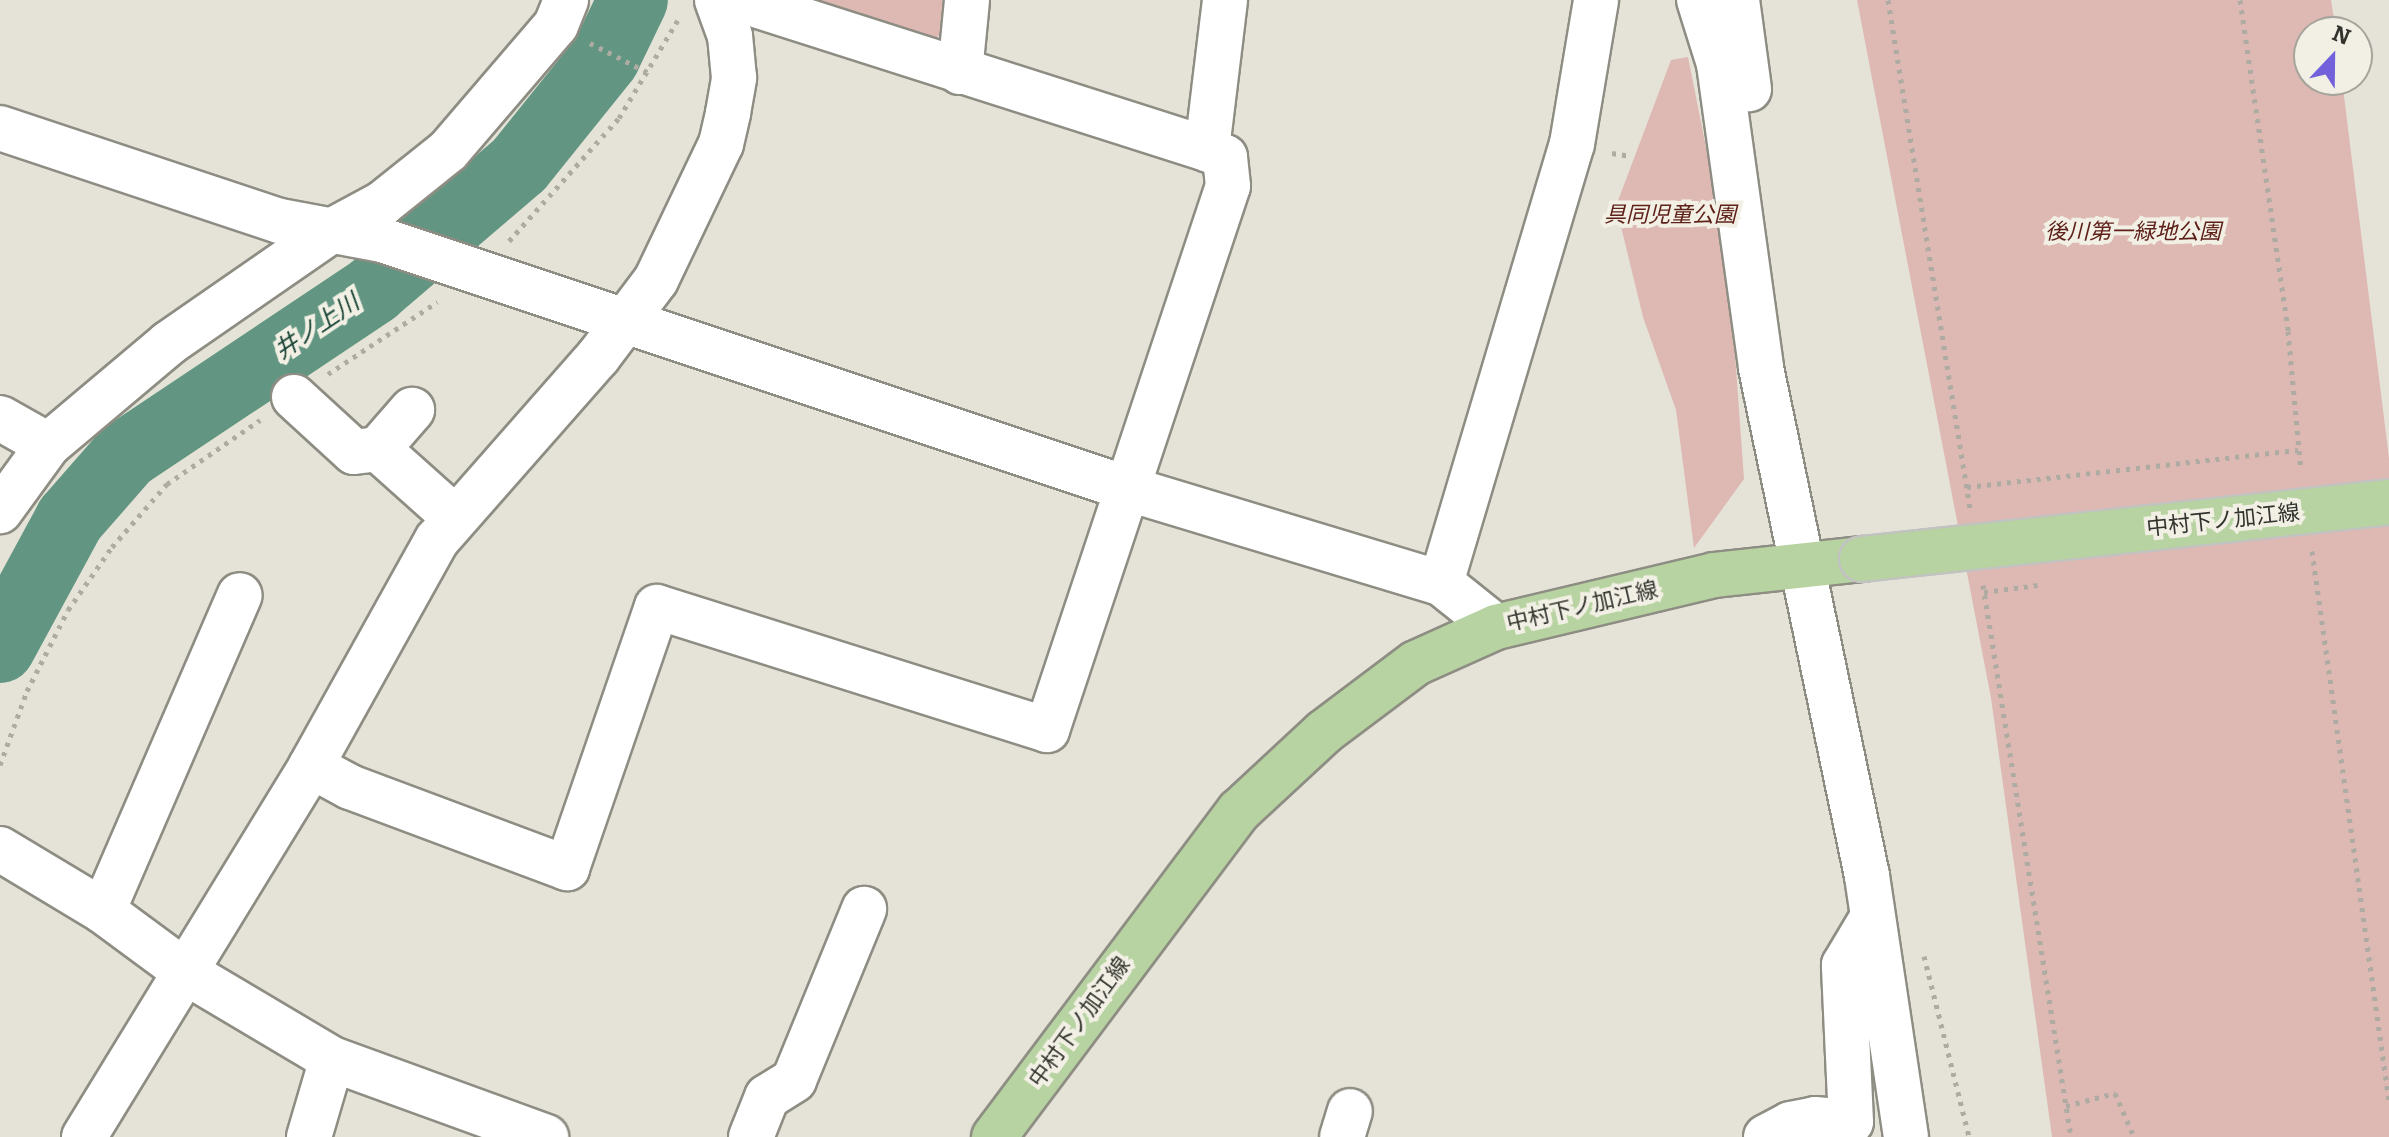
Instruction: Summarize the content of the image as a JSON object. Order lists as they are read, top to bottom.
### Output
{
  "streets": {
    "main road": ["中村下ノ加江線"]
  },
  "water": ["井ノ上川"],
  "parks": ["具同児童公園", "後川第一緑地公園"],
  "north": "top"
}
